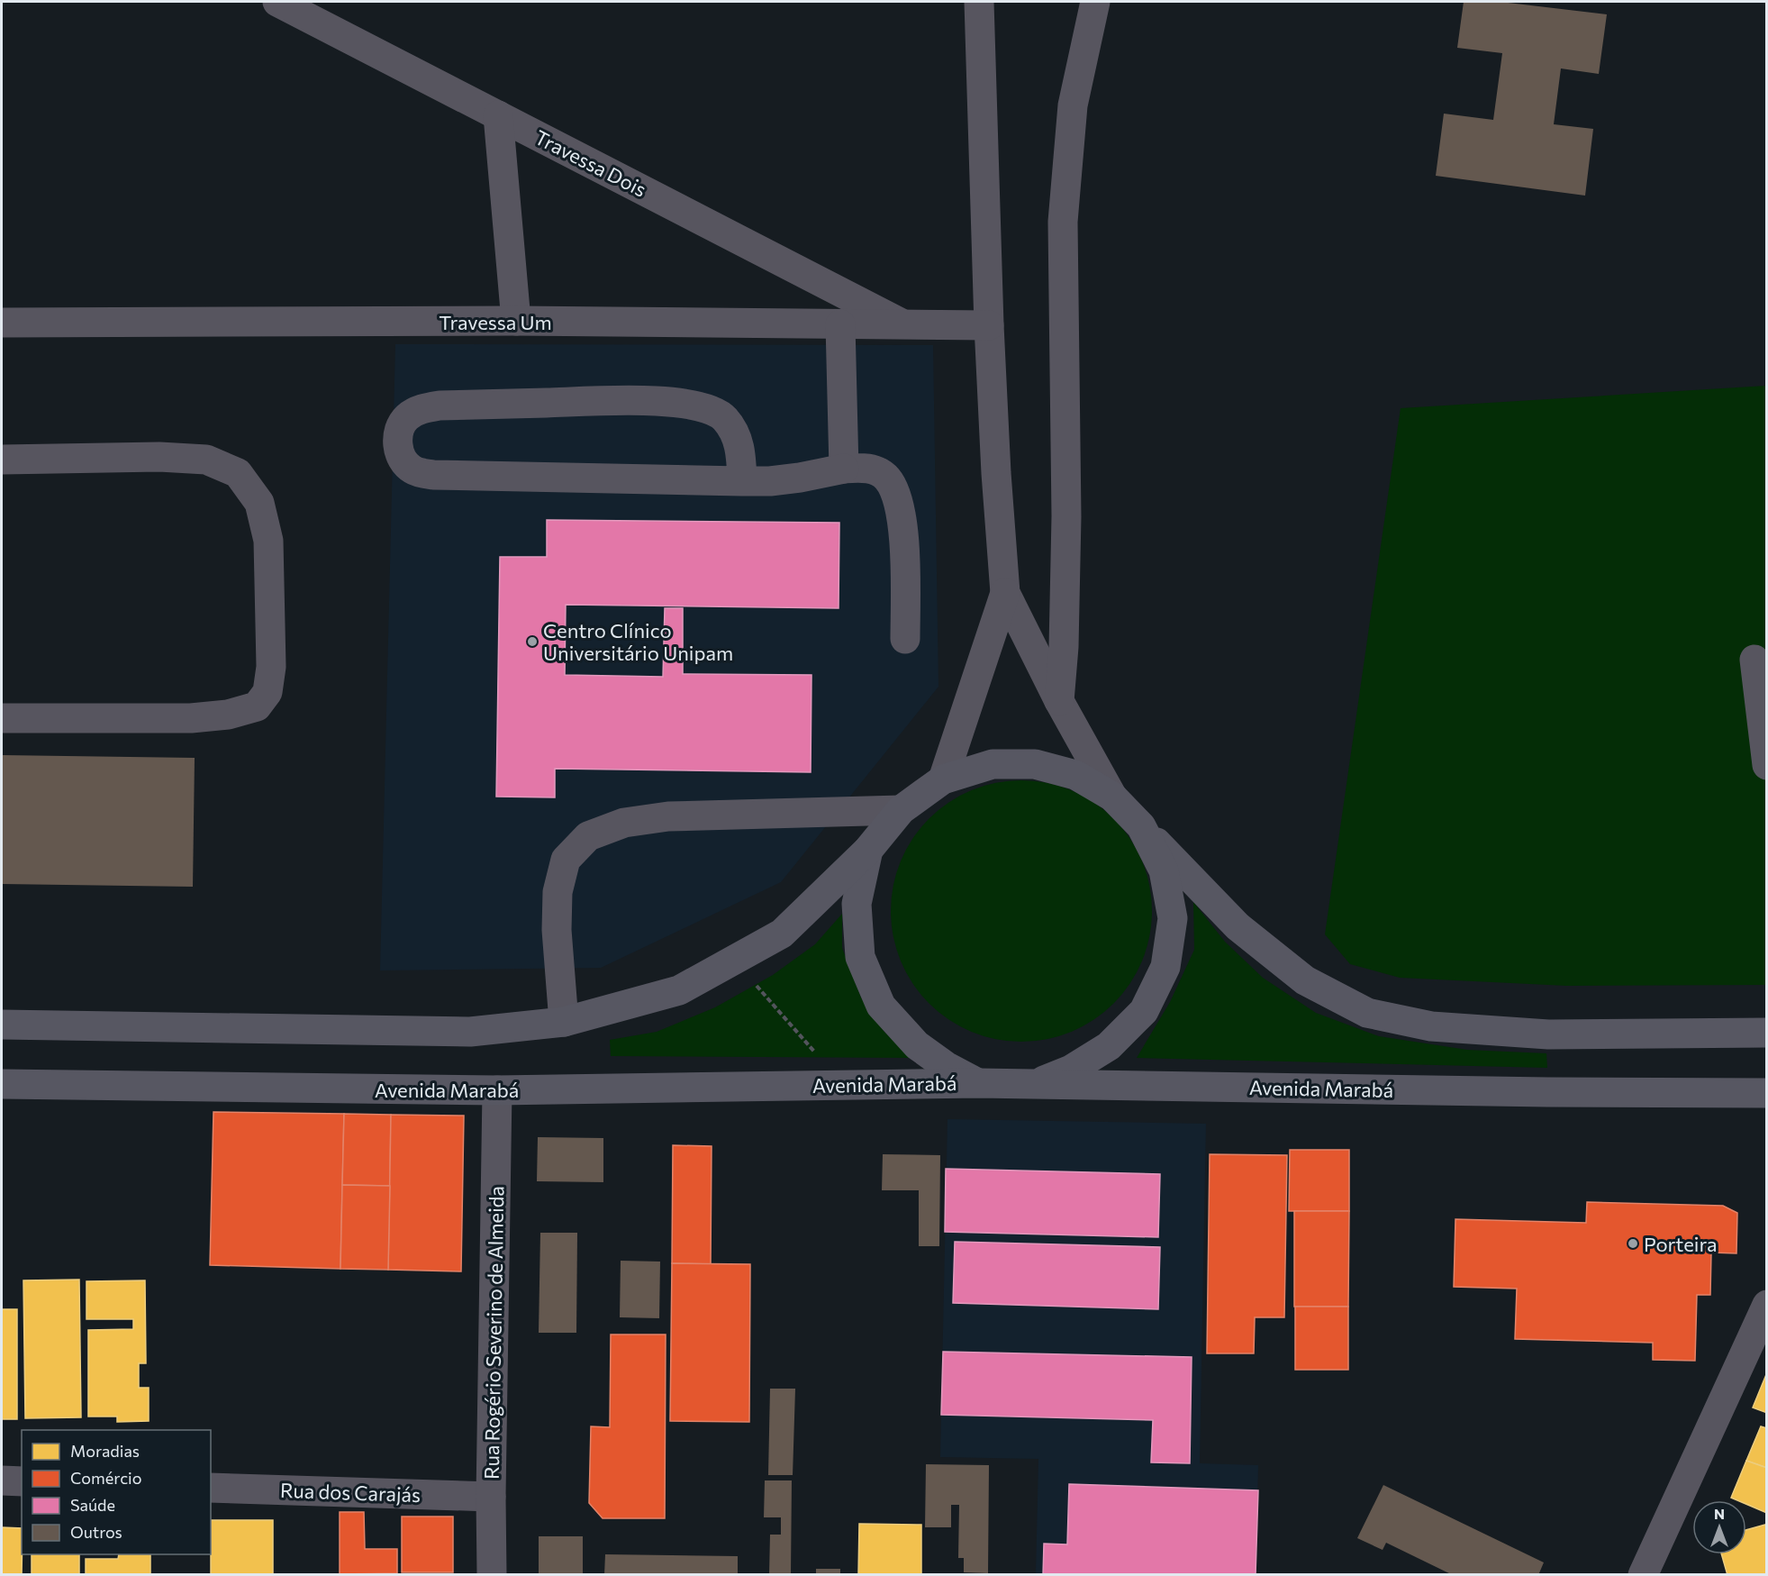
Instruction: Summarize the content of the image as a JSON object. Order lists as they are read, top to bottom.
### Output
{
  "streets": {
    "main road": ["Avenida Marabá"],
    "street": [
      "Travessa Dois",
      "Travessa Um",
      "Rua Rogério Severino de Almeida",
      "Rua dos Carajás"
    ]
  },
  "crossings": [
    ["Travessa Dois", "Travessa Um"],
    ["Avenida Marabá", "Rua Rogério Severino de Almeida"],
    ["Rua Rogério Severino de Almeida", "Rua dos Carajás"]
  ],
  "places": ["Centro Clínico Universitário Unipam", "Porteira"],
  "legend": [
    "Moradias",
    "Comércio",
    "Saúde",
    "Outros"
  ],
  "north": "top"
}
